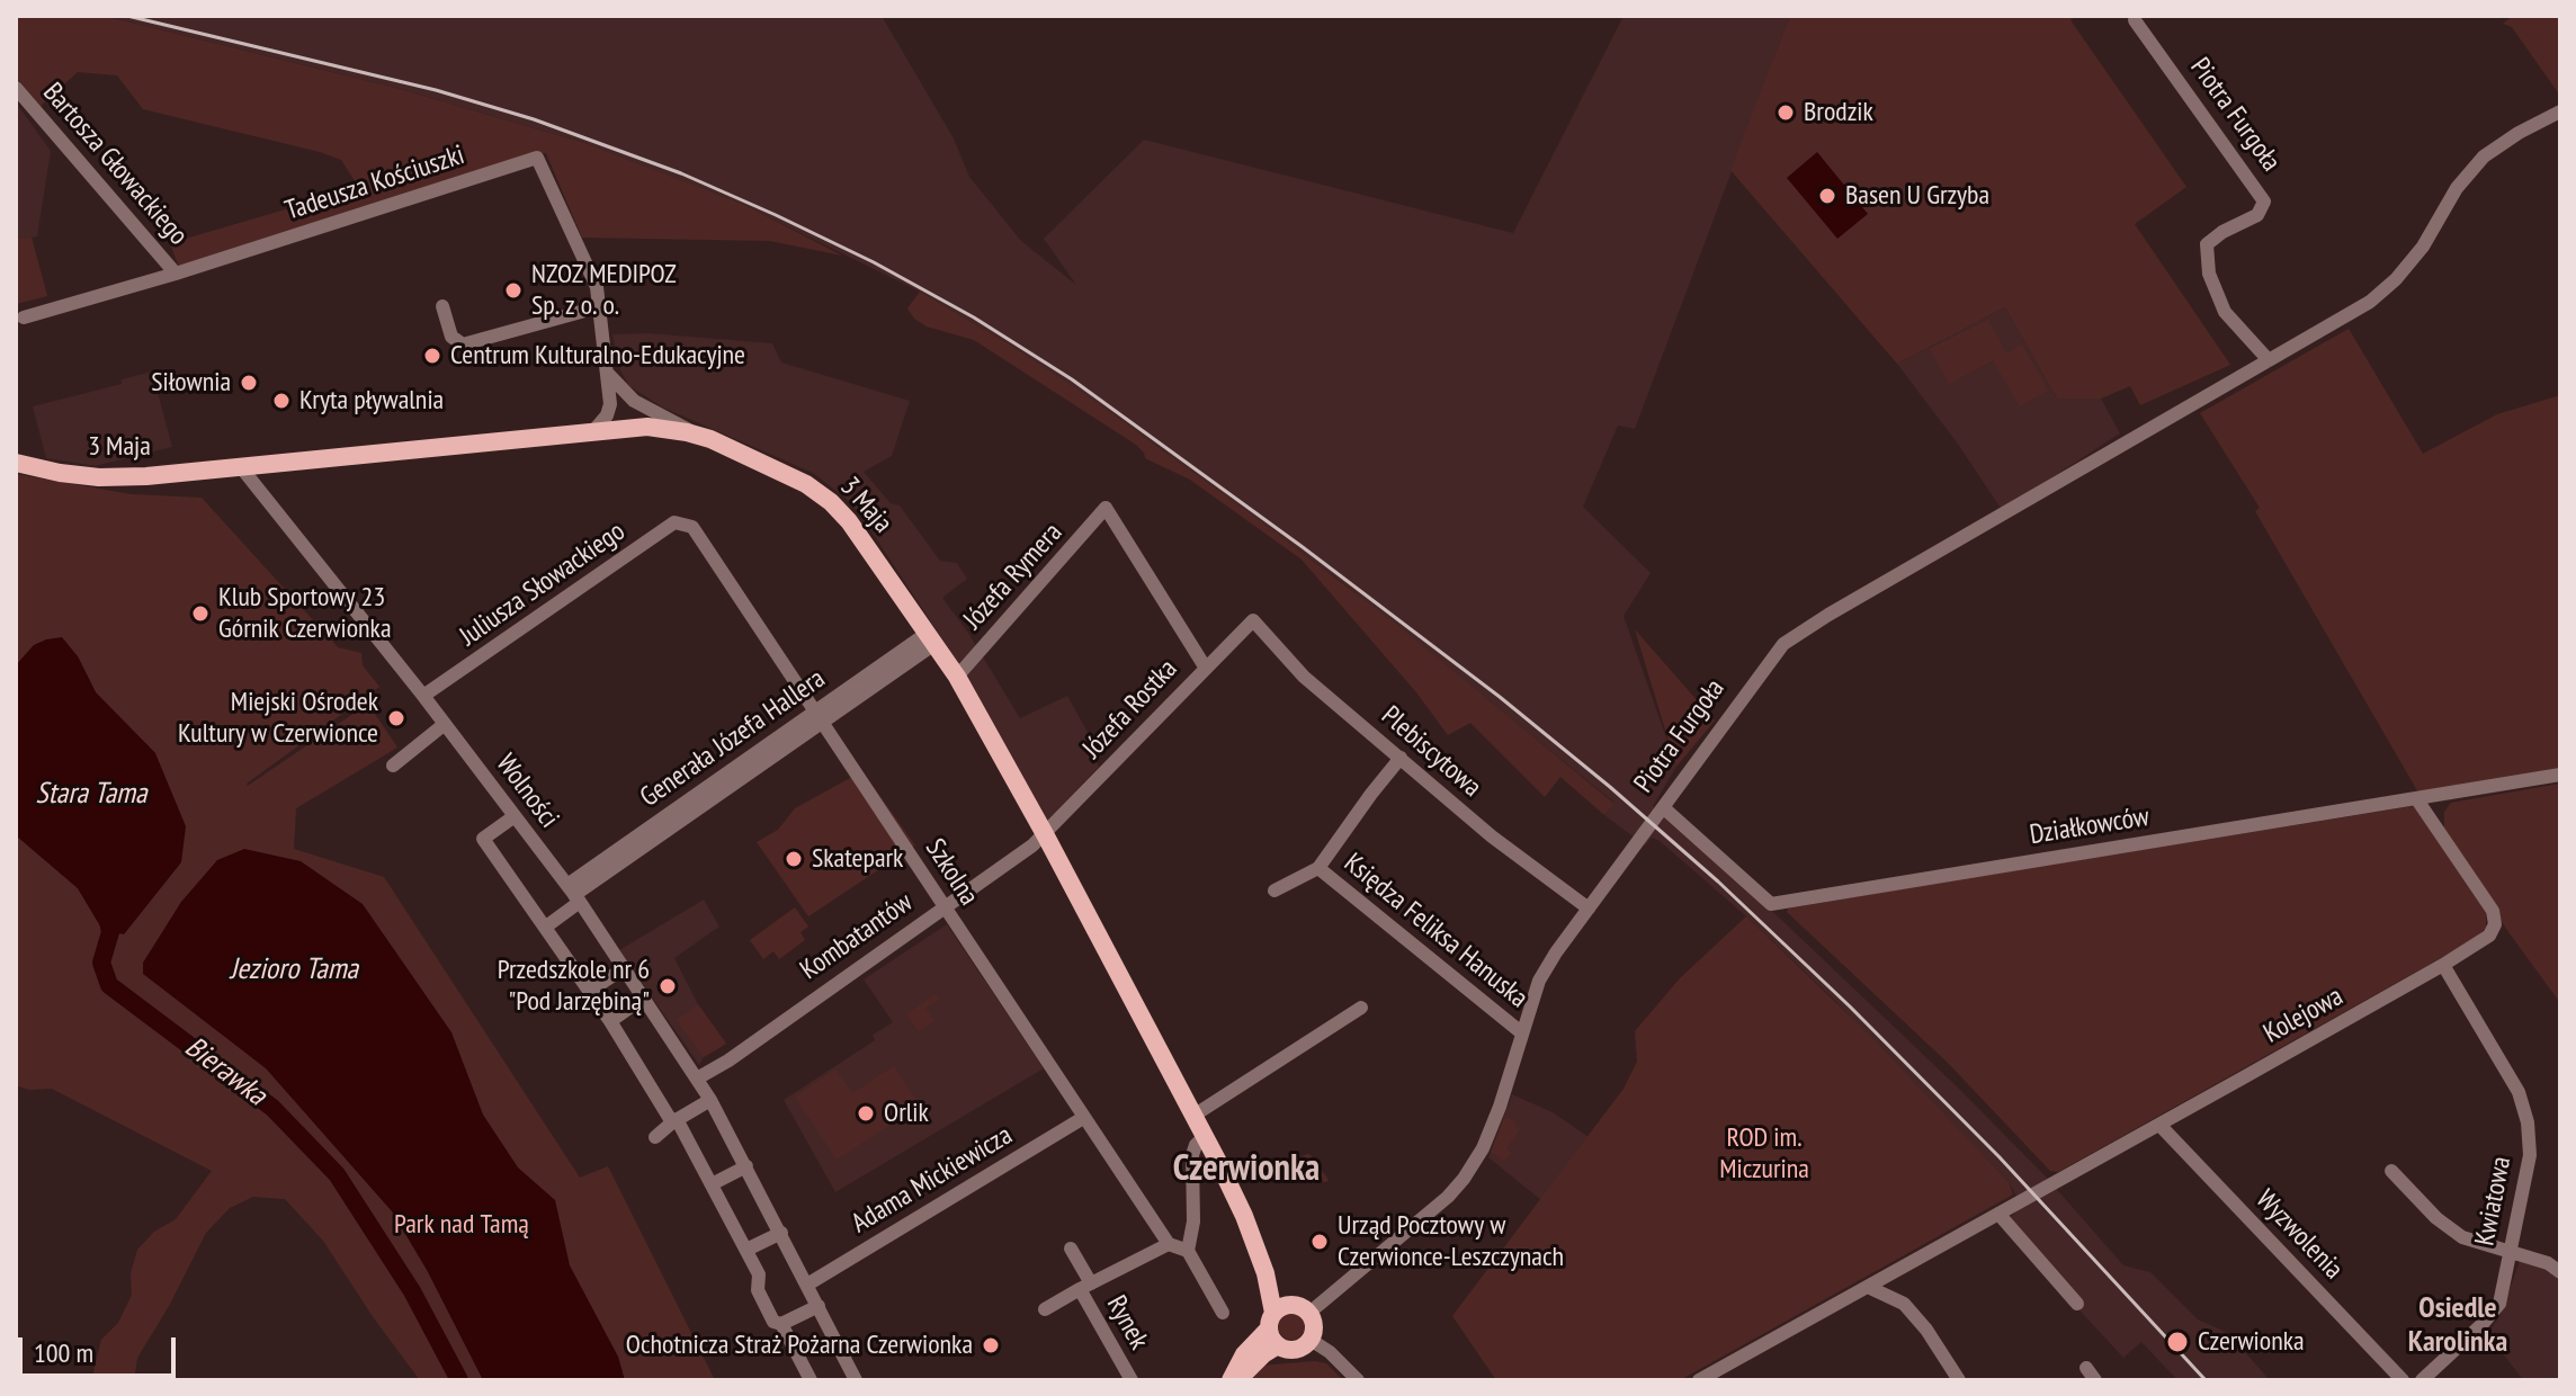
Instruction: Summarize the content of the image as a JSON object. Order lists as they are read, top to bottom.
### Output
{
  "streets": {
    "main road": ["3 Maja"],
    "street": [
      "Piotra Furgoła",
      "Bartosza Głowackiego",
      "Tadeusza Kościuszki",
      "Józefa Rymera",
      "Juliusza Słowackiego",
      "Józefa Rostka",
      "Generała Józefa Hallera",
      "Plebiscytowa",
      "Wolności",
      "Działkowców",
      "Szkolna",
      "Księdza Feliksa Hanuska",
      "Kombatantów",
      "Kolejowa",
      "Adama Mickiewicza",
      "Kwiatowa",
      "Wyzwolenia",
      "Rynek"
    ]
  },
  "crossings": [
    ["Piotra Furgoła", "3 Maja"],
    ["Piotra Furgoła", "Plebiscytowa"],
    ["Piotra Furgoła", "Działkowców"],
    ["Piotra Furgoła", "Księdza Feliksa Hanuska"],
    ["Bartosza Głowackiego", "Tadeusza Kościuszki"],
    ["Tadeusza Kościuszki", "3 Maja"],
    ["3 Maja", "Józefa Rymera"],
    ["3 Maja", "Józefa Rostka"],
    ["3 Maja", "Generała Józefa Hallera"],
    ["3 Maja", "Wolności"],
    ["3 Maja", "Kombatantów"],
    ["Józefa Rymera", "Józefa Rostka"],
    ["Juliusza Słowackiego", "Wolności"],
    ["Juliusza Słowackiego", "Szkolna"],
    ["Józefa Rostka", "Plebiscytowa"],
    ["Józefa Rostka", "Kombatantów"],
    ["Generała Józefa Hallera", "Wolności"],
    ["Generała Józefa Hallera", "Szkolna"],
    ["Plebiscytowa", "Księdza Feliksa Hanuska"],
    ["Wolności", "Kombatantów"],
    ["Wolności", "Adama Mickiewicza"],
    ["Działkowców", "Kolejowa"],
    ["Szkolna", "Kombatantów"],
    ["Szkolna", "Adama Mickiewicza"],
    ["Szkolna", "Rynek"],
    ["Kolejowa", "Kwiatowa"],
    ["Kolejowa", "Wyzwolenia"]
  ],
  "districts": ["Czerwionka", "Osiedle Karolinka"],
  "water": ["Stara Tama", "Jezioro Tama", "Bierawka"],
  "parks": ["ROD im. Miczurina", "Park nad Tamą"],
  "places": [
    "Brodzik",
    "Basen U Grzyba",
    "NZOZ MEDIPOZ Sp. z o. o.",
    "Centrum Kulturalno-Edukacyjne",
    "Siłownia",
    "Kryta pływalnia",
    "Klub Sportowy 23 Górnik Czerwionka",
    "Miejski Ośrodek Kultury w Czerwionce",
    "Skatepark",
    "Przedszkole nr 6 \"Pod Jarzębiną\"",
    "Orlik",
    "Urząd Pocztowy w Czerwionce-Leszczynach",
    "Czerwionka",
    "Ochotnicza Straż Pożarna Czerwionka"
  ],
  "scale_bar": "100 m"
}
